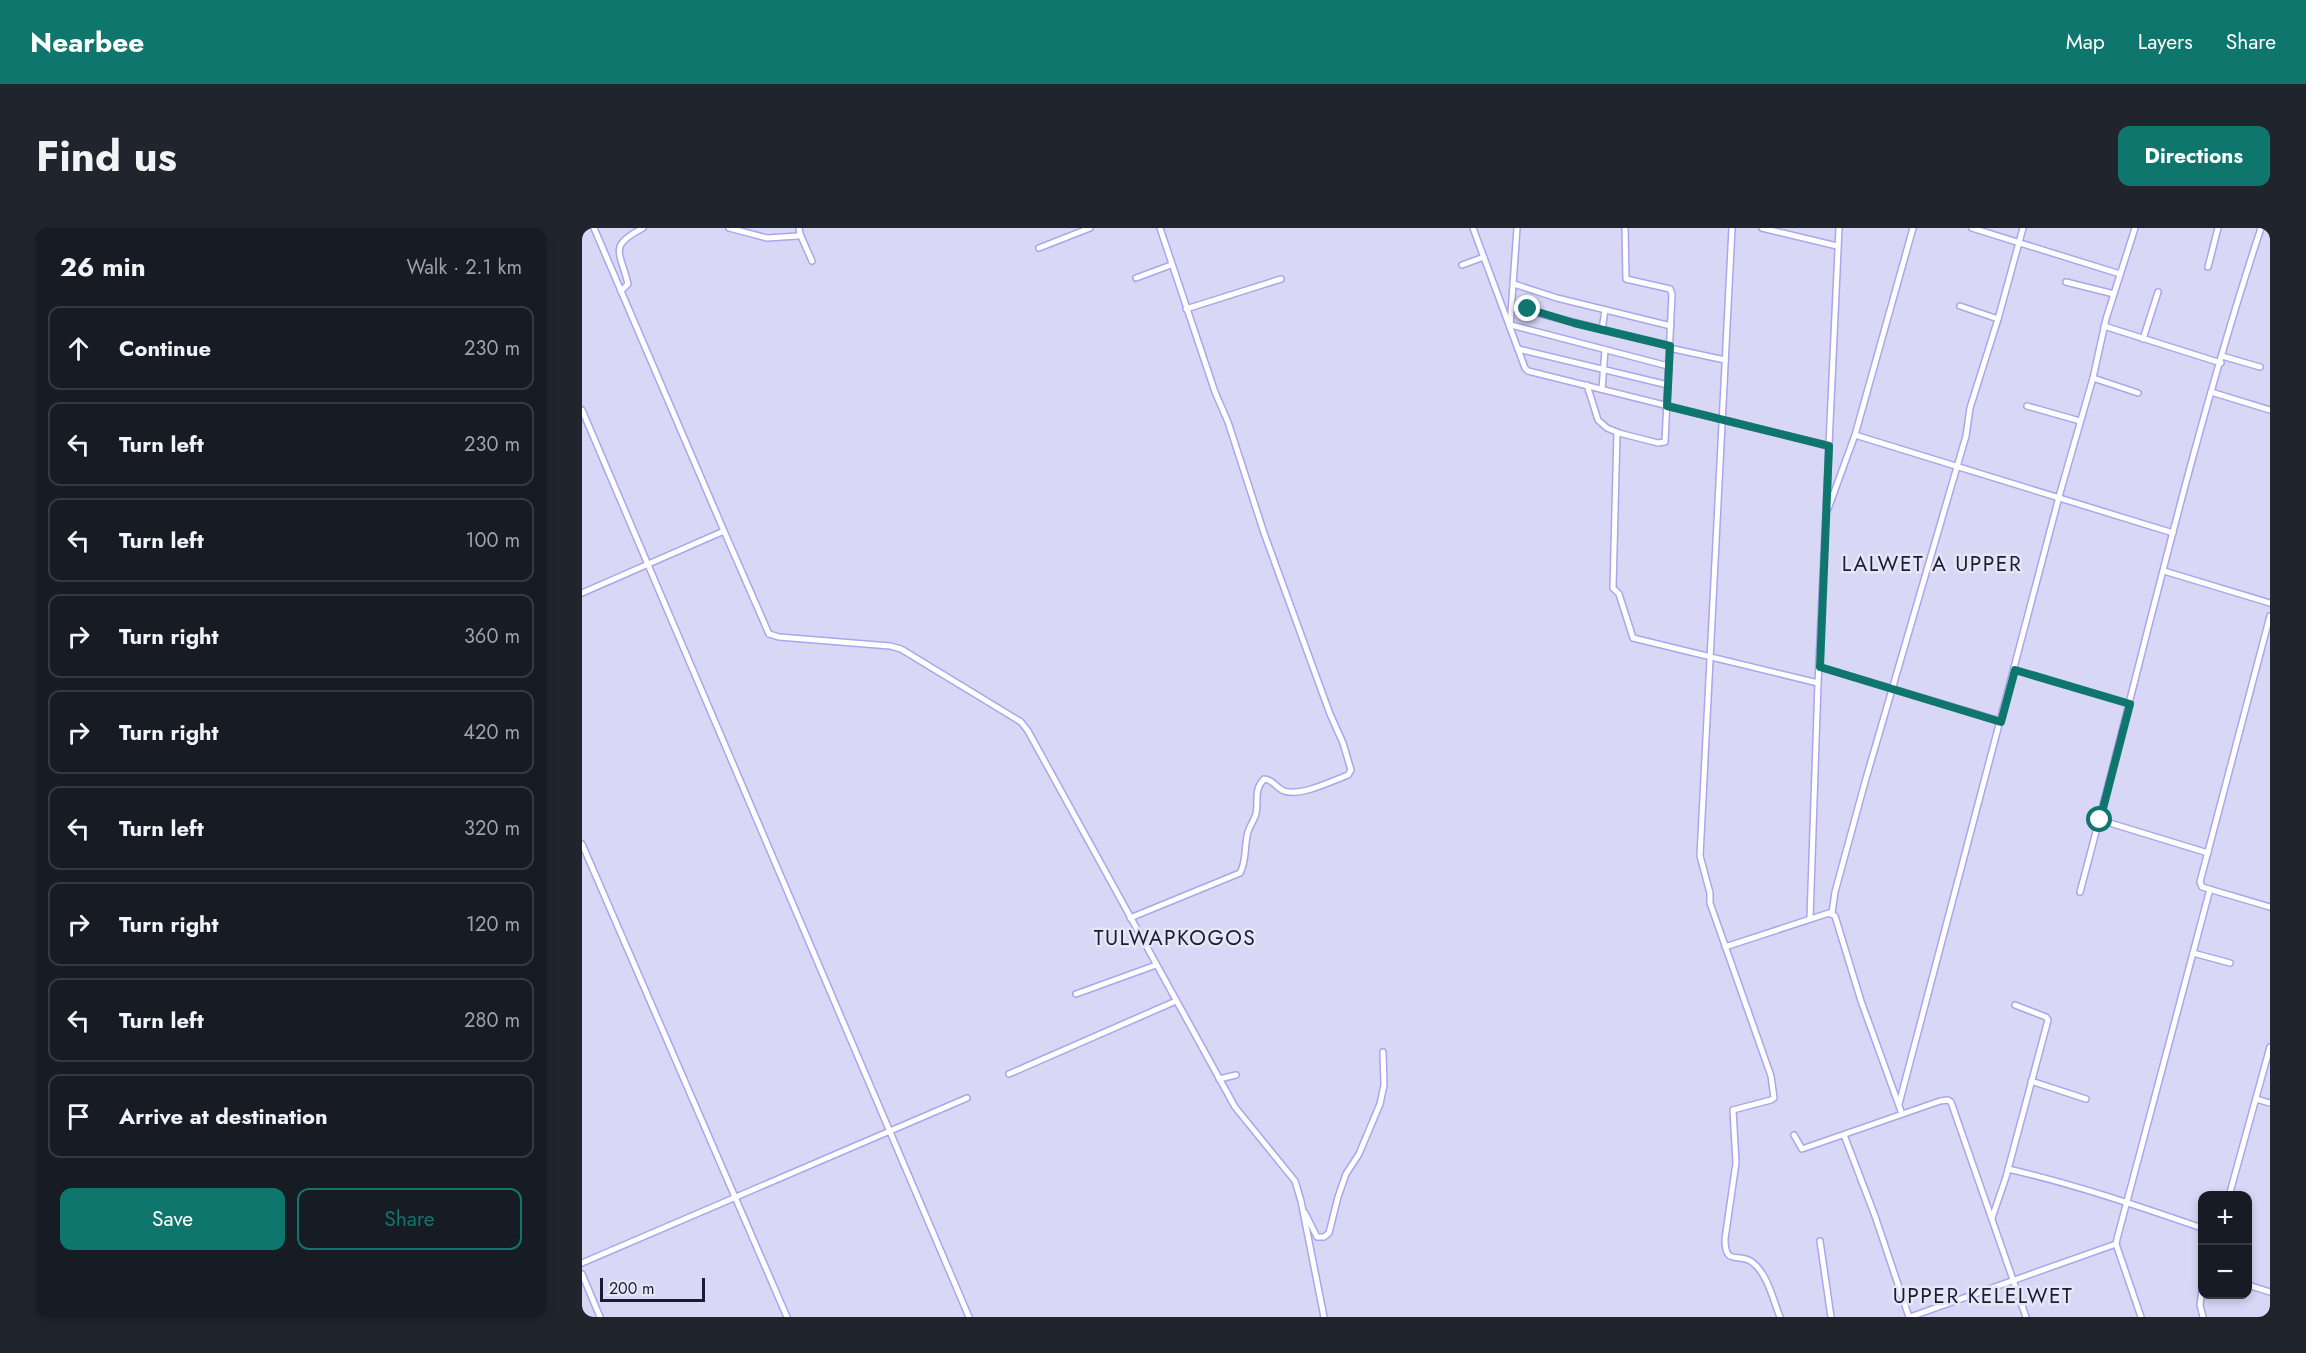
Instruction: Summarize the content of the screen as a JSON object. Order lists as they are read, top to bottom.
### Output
{
  "districts": ["LALWET A UPPER", "TULWAPKOGOS", "UPPER KELELWET"],
  "scale_bar": "200 m",
  "page": {
    "header": "Nearbee",
    "nav": ["Map", "Layers", "Share"],
    "title": "Find us",
    "buttons": [
      "Directions",
      ["Save", "Share"]
    ],
    "heading": ["26 min", "Walk · 2.1 km"],
    "list": [
      ["Continue", "230 m"],
      ["Turn left", "230 m"],
      ["Turn left", "100 m"],
      ["Turn right", "360 m"],
      ["Turn right", "420 m"],
      ["Turn left", "320 m"],
      ["Turn right", "120 m"],
      ["Turn left", "280 m"],
      "Arrive at destination"
    ],
    "map_buttons": ["+", "−"],
    "scale": "200 m"
  }
}
